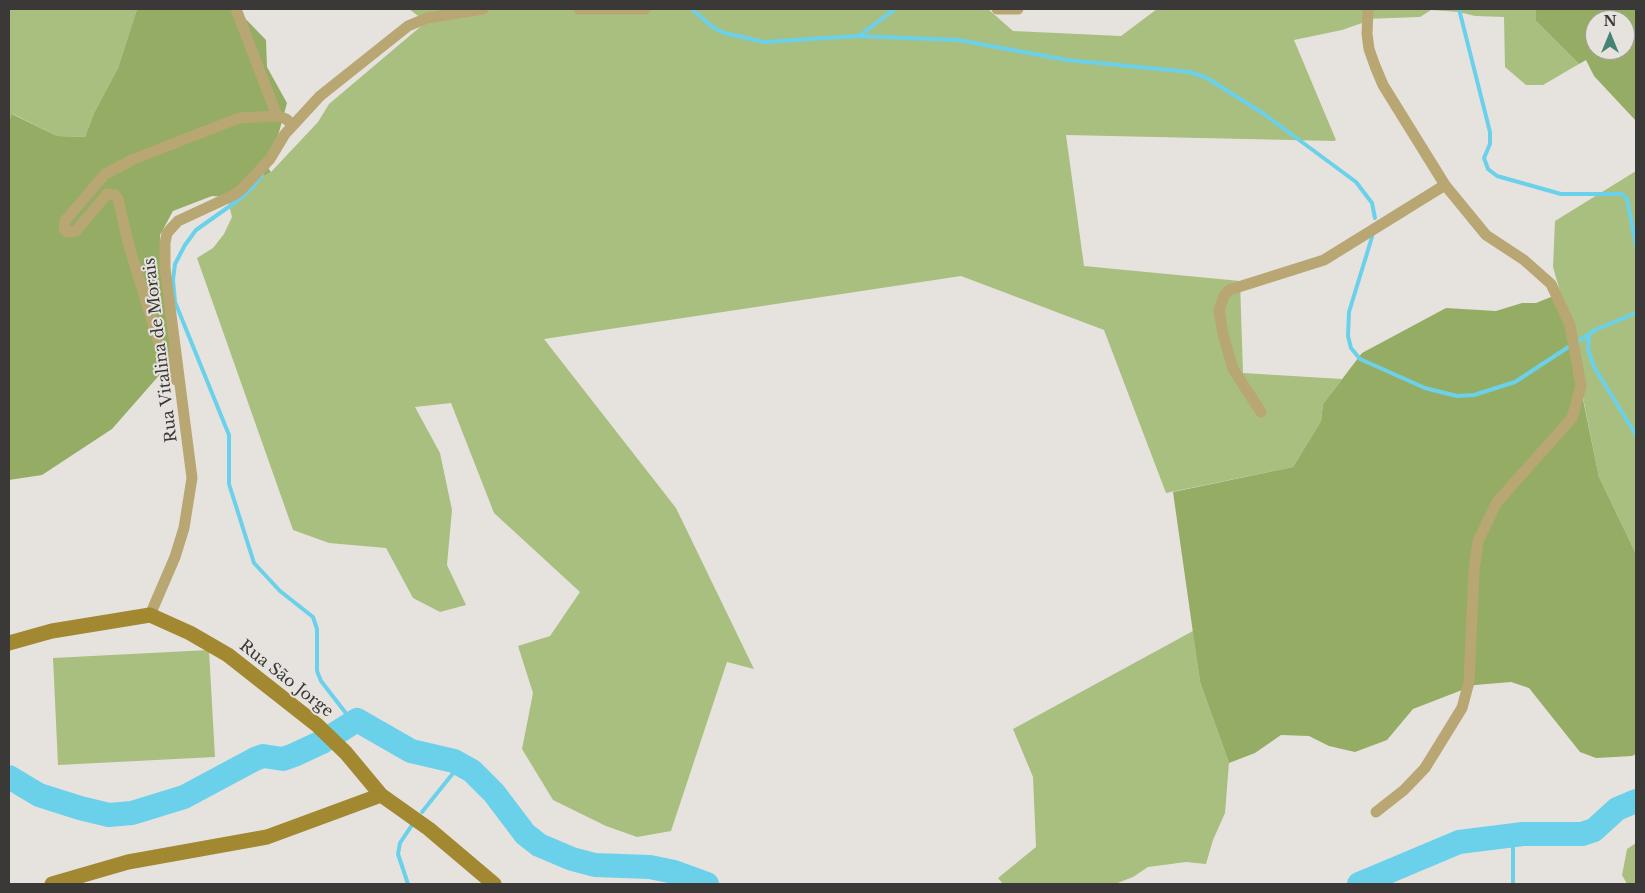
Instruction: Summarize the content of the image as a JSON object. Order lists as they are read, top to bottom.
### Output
{
  "streets": {
    "street": ["Rua Vitalina de Morais", "Rua São Jorge"]
  },
  "crossings": [
    ["Rua Vitalina de Morais", "Rua São Jorge"]
  ],
  "north": "top"
}
